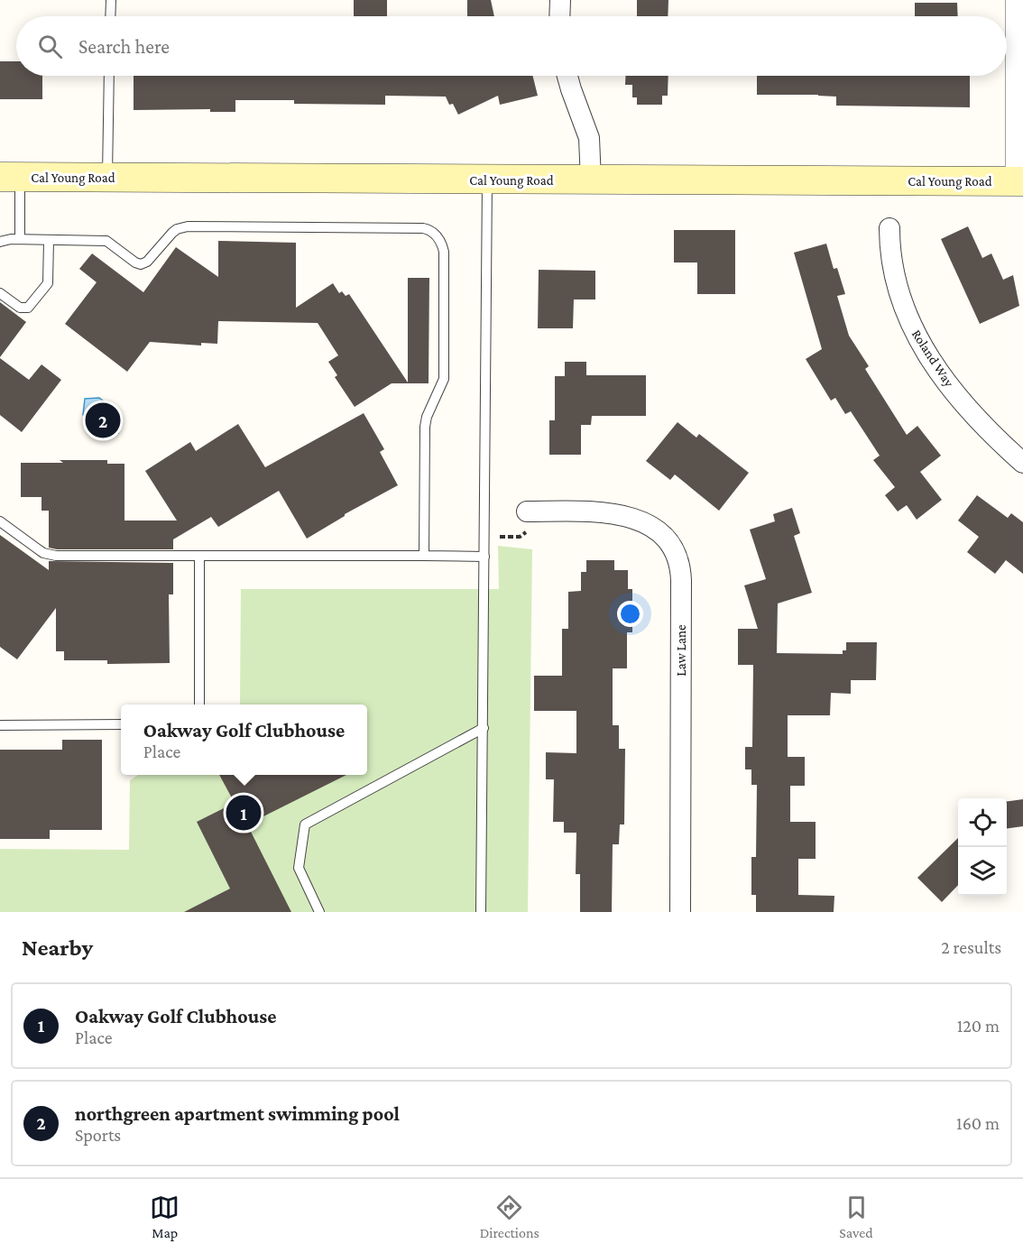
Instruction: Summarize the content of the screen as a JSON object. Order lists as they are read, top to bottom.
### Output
{
  "streets": {
    "main road": ["Cal Young Road"],
    "street": ["Roland Way", "Law Lane"]
  },
  "page": {
    "search": "Search here",
    "pins": ["2", "1"],
    "popup": ["Oakway Golf Clubhouse", "Place"],
    "heading": ["Nearby", "2 results"],
    "list": [
      {
        "mark": "1",
        "name": "Oakway Golf Clubhouse",
        "note": "Place",
        "value": "120 m"
      },
      {
        "mark": "2",
        "name": "northgreen apartment swimming pool",
        "note": "Sports",
        "value": "160 m"
      }
    ],
    "nav": ["Map", "Directions", "Saved"]
  }
}
